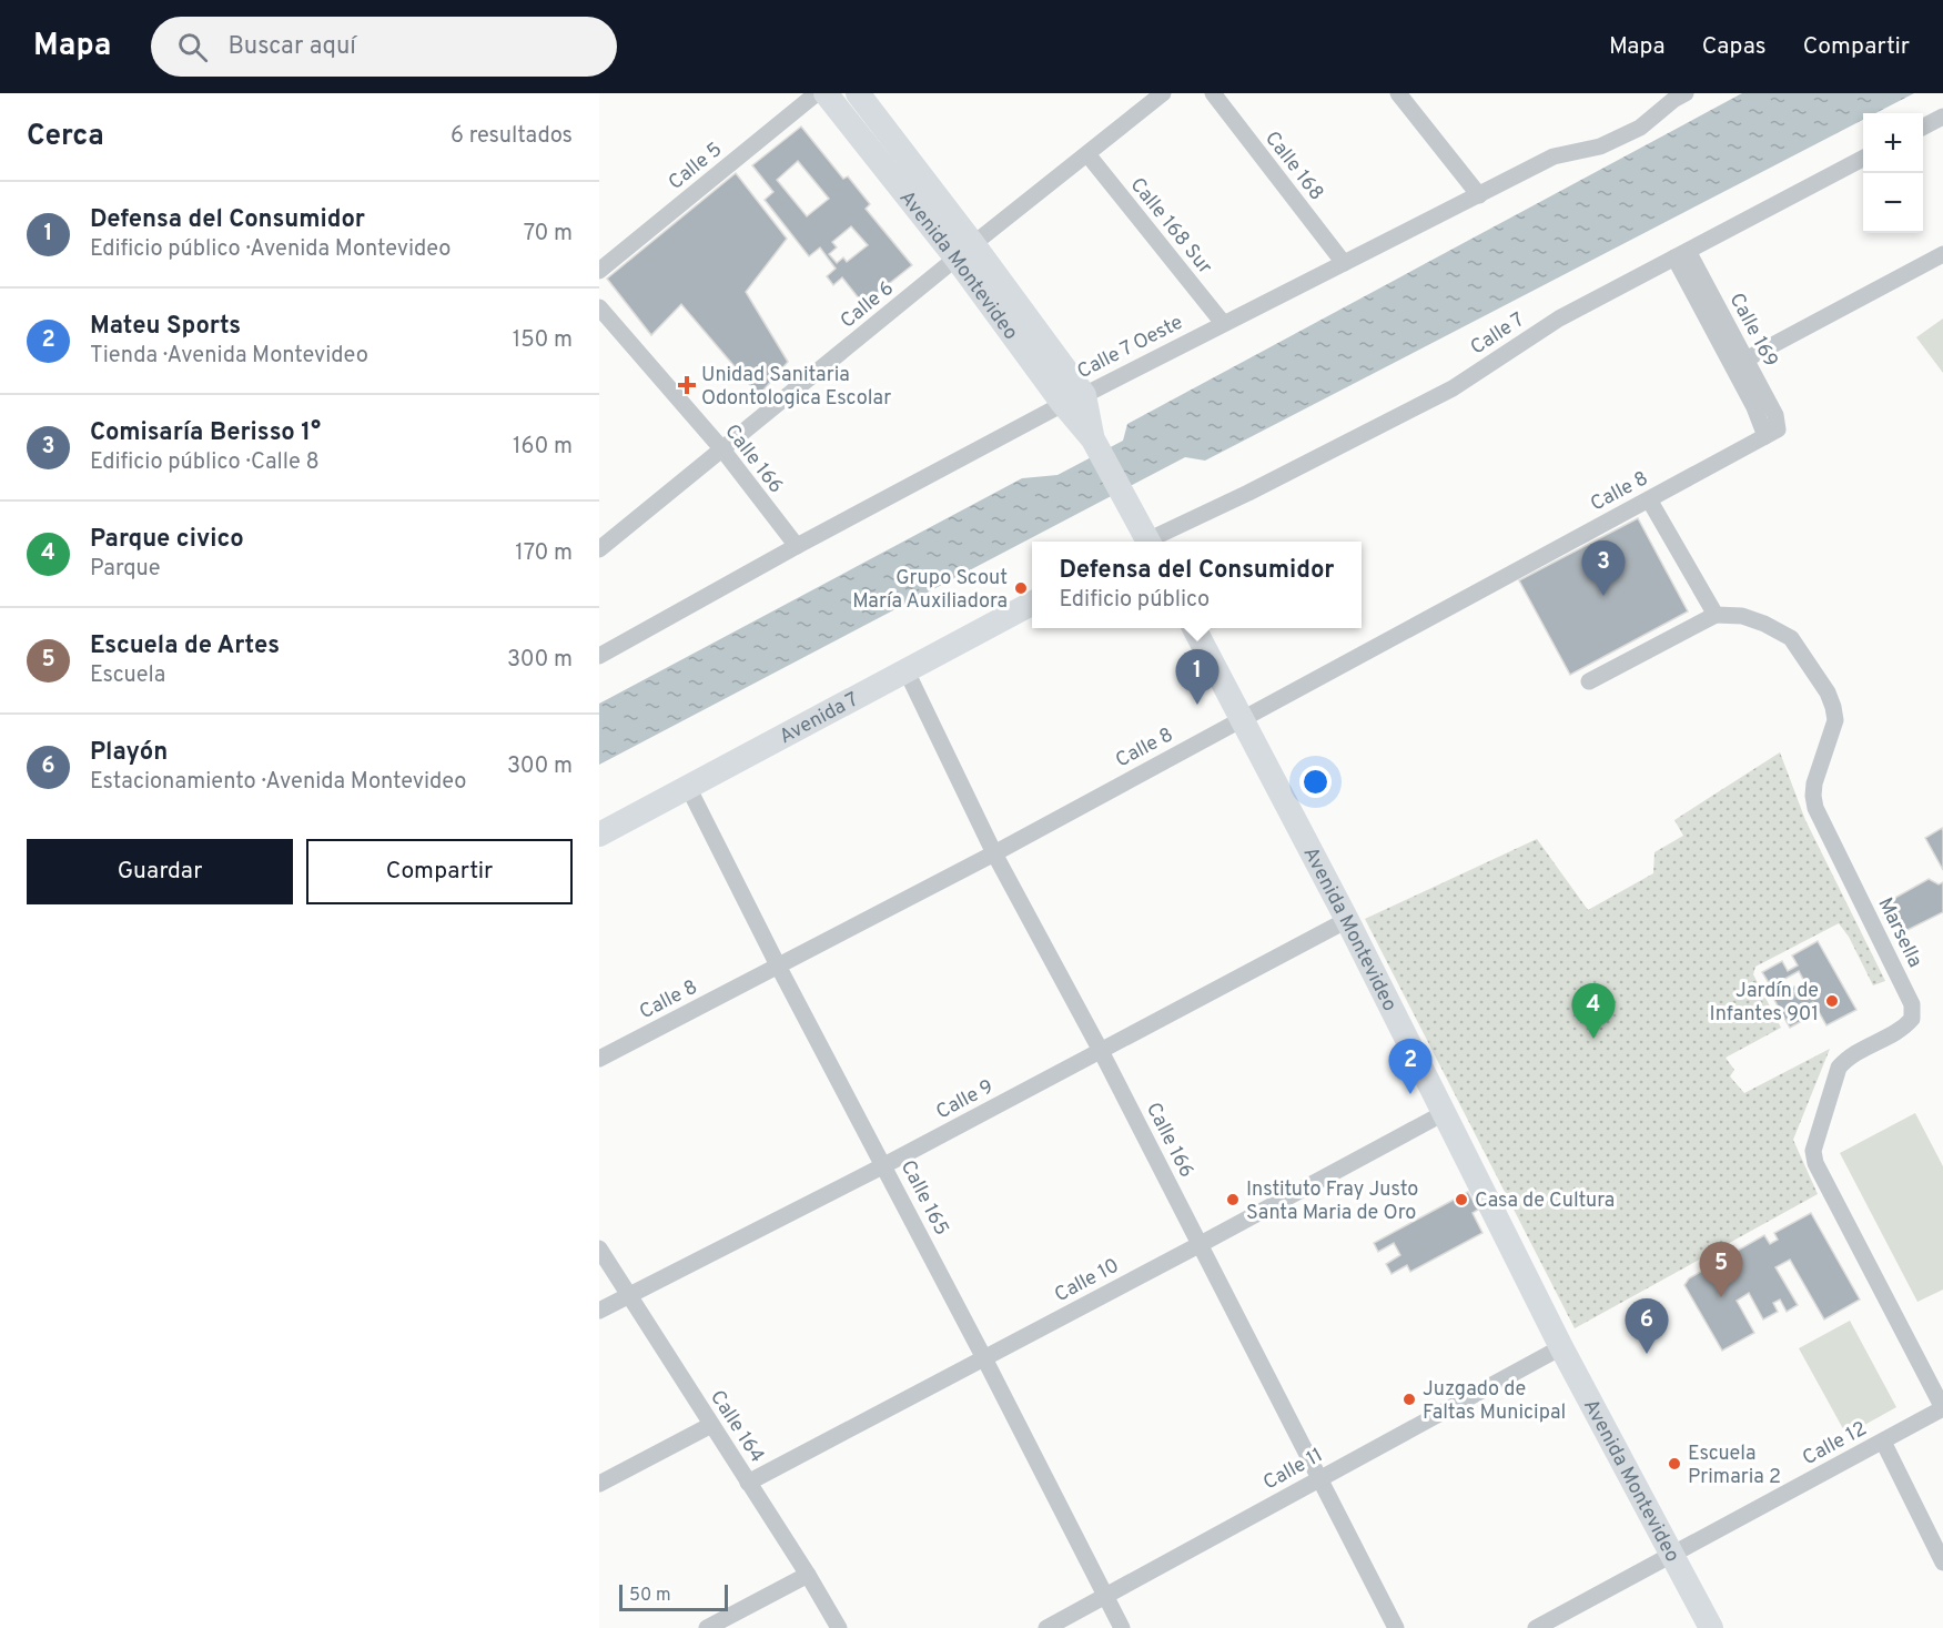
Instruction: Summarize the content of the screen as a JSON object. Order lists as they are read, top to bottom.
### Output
{
  "streets": {
    "main road": ["Avenida Montevideo", "Avenida 7"],
    "street": [
      "Calle 5",
      "Calle 168",
      "Calle 168 Sur",
      "Calle 6",
      "Calle 169",
      "Calle 7",
      "Calle 7 Oeste",
      "Calle 166",
      "Calle 8",
      "Marsella",
      "Calle 9",
      "Calle 165",
      "Calle 10",
      "Calle 164",
      "Calle 12",
      "Calle 11"
    ]
  },
  "crossings": [
    ["Calle 168", "Calle 7 Oeste"],
    ["Calle 168 Sur", "Calle 6"],
    ["Calle 168 Sur", "Calle 7 Oeste"],
    ["Avenida Montevideo", "Calle 6"],
    ["Avenida Montevideo", "Calle 7 Oeste"],
    ["Avenida Montevideo", "Calle 8"],
    ["Avenida Montevideo", "Calle 9"],
    ["Avenida Montevideo", "Calle 10"],
    ["Avenida Montevideo", "Calle 12"],
    ["Avenida Montevideo", "Calle 11"],
    ["Calle 6", "Calle 166"],
    ["Calle 169", "Calle 7"],
    ["Calle 169", "Calle 8"],
    ["Calle 7 Oeste", "Calle 166"],
    ["Calle 166", "Calle 8"],
    ["Calle 166", "Avenida 7"],
    ["Calle 166", "Calle 9"],
    ["Calle 166", "Calle 10"],
    ["Calle 166", "Calle 11"],
    ["Calle 8", "Calle 165"],
    ["Avenida 7", "Calle 165"],
    ["Marsella", "Calle 12"],
    ["Calle 9", "Calle 165"],
    ["Calle 9", "Calle 164"],
    ["Calle 165", "Calle 10"],
    ["Calle 165", "Calle 11"],
    ["Calle 10", "Calle 164"]
  ],
  "places": {
    "health": ["Unidad Sanitaria Odontologica Escolar"],
    "other": [
      "Grupo Scout María Auxiliadora",
      "Jardín de Infantes 901",
      "Instituto Fray Justo Santa Maria de Oro",
      "Casa de Cultura",
      "Juzgado de Faltas Municipal",
      "Escuela Primaria 2"
    ]
  },
  "scale_bar": "50 m",
  "page": {
    "header": "Mapa",
    "search": "Buscar aquí",
    "nav": ["Mapa", "Capas", "Compartir"],
    "heading": ["Cerca", "6 resultados"],
    "map_buttons": ["+", "−"],
    "list": [
      {
        "mark": "1",
        "name": "Defensa del Consumidor",
        "note": "Edificio público · Avenida Montevideo",
        "value": "70 m"
      },
      {
        "mark": "2",
        "name": "Mateu Sports",
        "note": "Tienda · Avenida Montevideo",
        "value": "150 m"
      },
      {
        "mark": "3",
        "name": "Comisaría Berisso 1°",
        "note": "Edificio público · Calle 8",
        "value": "160 m"
      },
      {
        "mark": "4",
        "name": "Parque civico",
        "note": "Parque",
        "value": "170 m"
      },
      {
        "mark": "5",
        "name": "Escuela de Artes",
        "note": "Escuela",
        "value": "300 m"
      },
      {
        "mark": "6",
        "name": "Playón",
        "note": "Estacionamiento · Avenida Montevideo",
        "value": "300 m"
      }
    ],
    "pins": [
      "3",
      "1",
      "4",
      "2",
      "5",
      "6"
    ],
    "popup": ["Defensa del Consumidor", "Edificio público"],
    "buttons": ["Guardar", "Compartir"],
    "scale": "50 m"
  }
}
